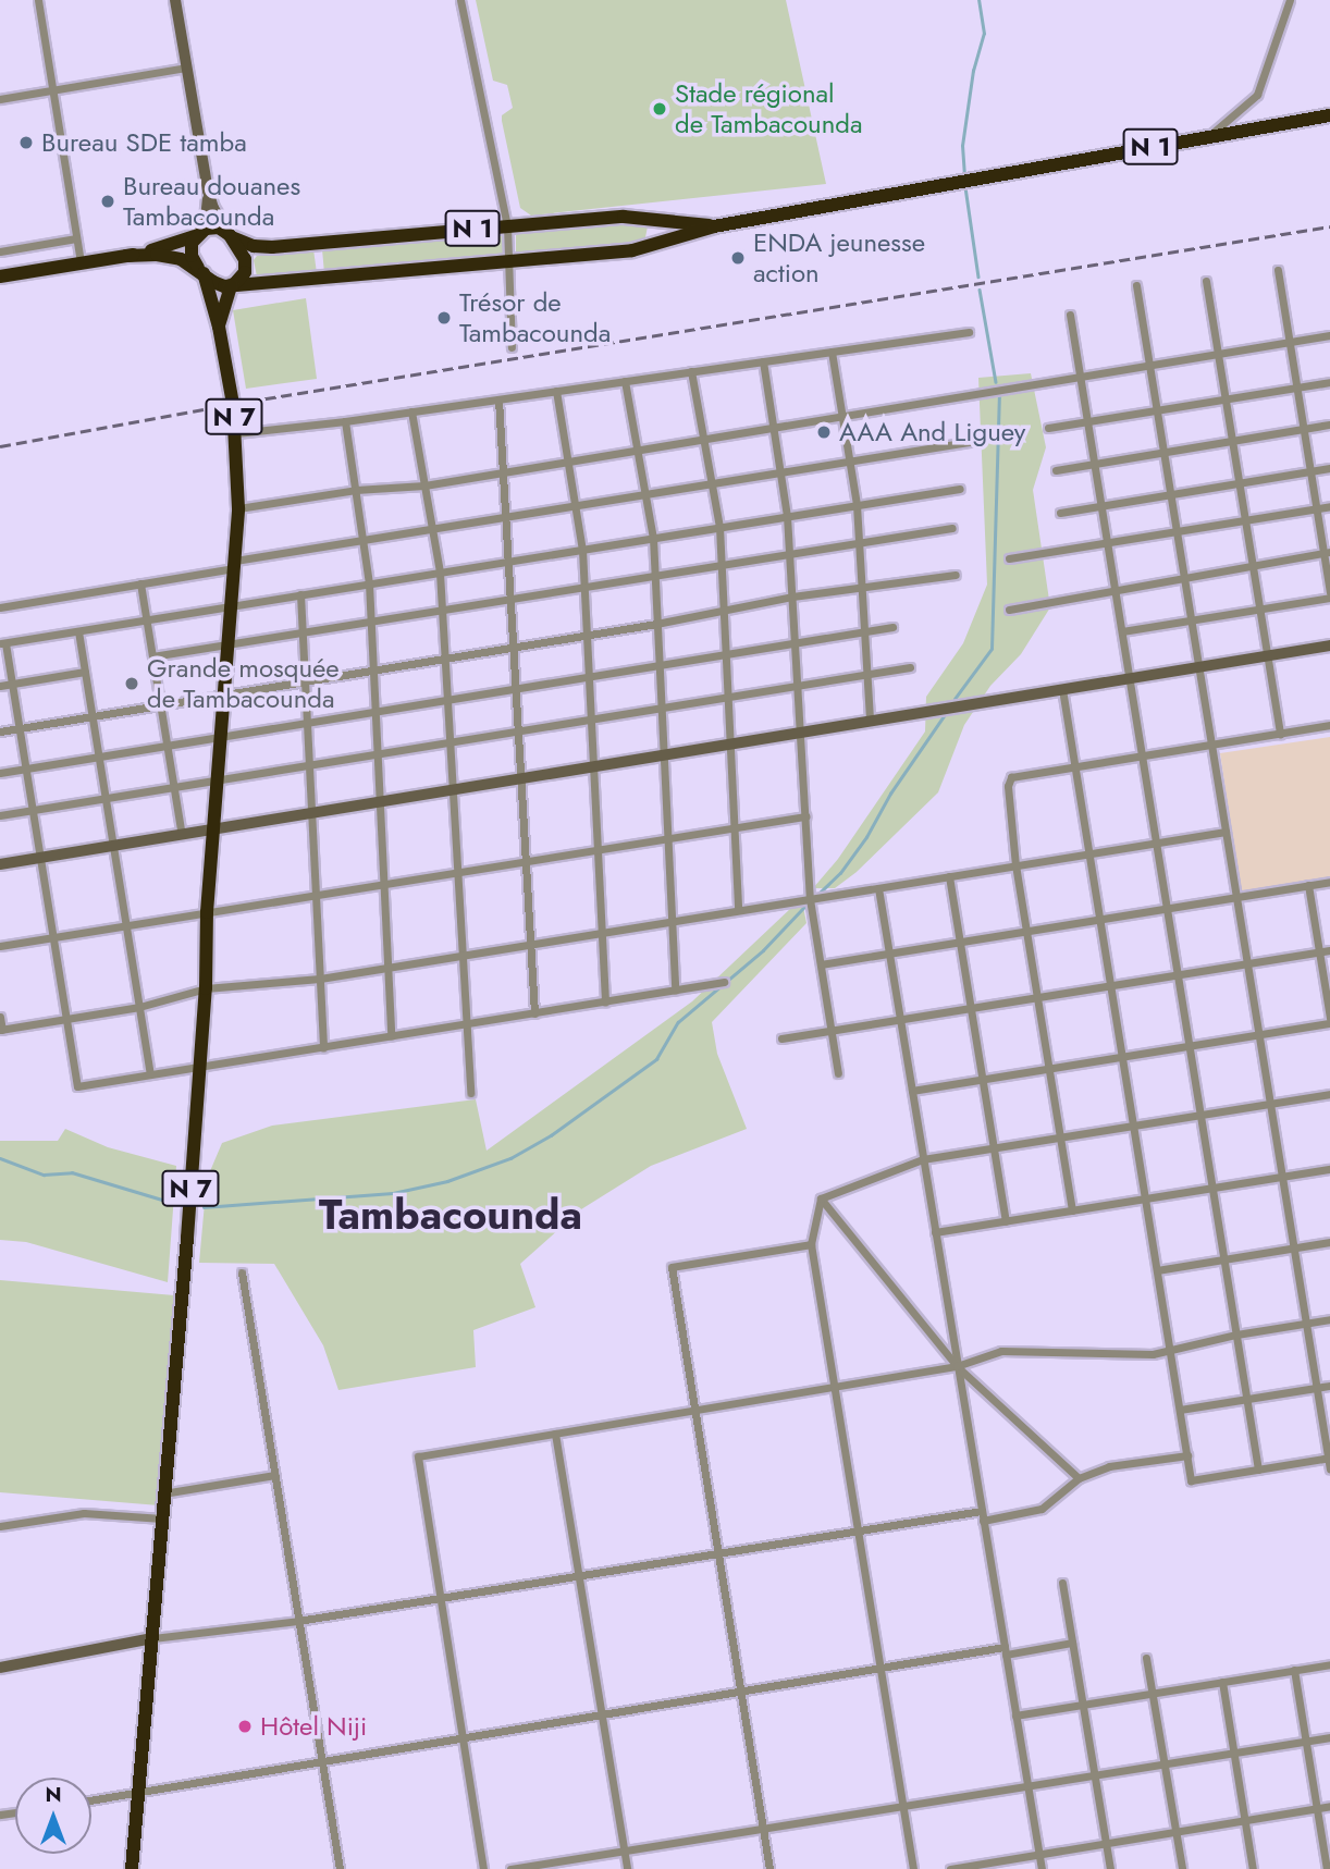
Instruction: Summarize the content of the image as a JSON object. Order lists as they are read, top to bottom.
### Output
{
  "streets": {
    "highway": ["N 1", "N 7"]
  },
  "crossings": [
    ["N 1", "N 7"]
  ],
  "districts": ["Tambacounda"],
  "places": [
    "Stade régional de Tambacounda",
    "Bureau SDE tamba",
    "Bureau douanes Tambacounda",
    "ENDA jeunesse action",
    "Trésor de Tambacounda",
    "AAA And Liguey",
    "Grande mosquée de Tambacounda",
    "Hôtel Niji"
  ],
  "north": "top"
}
